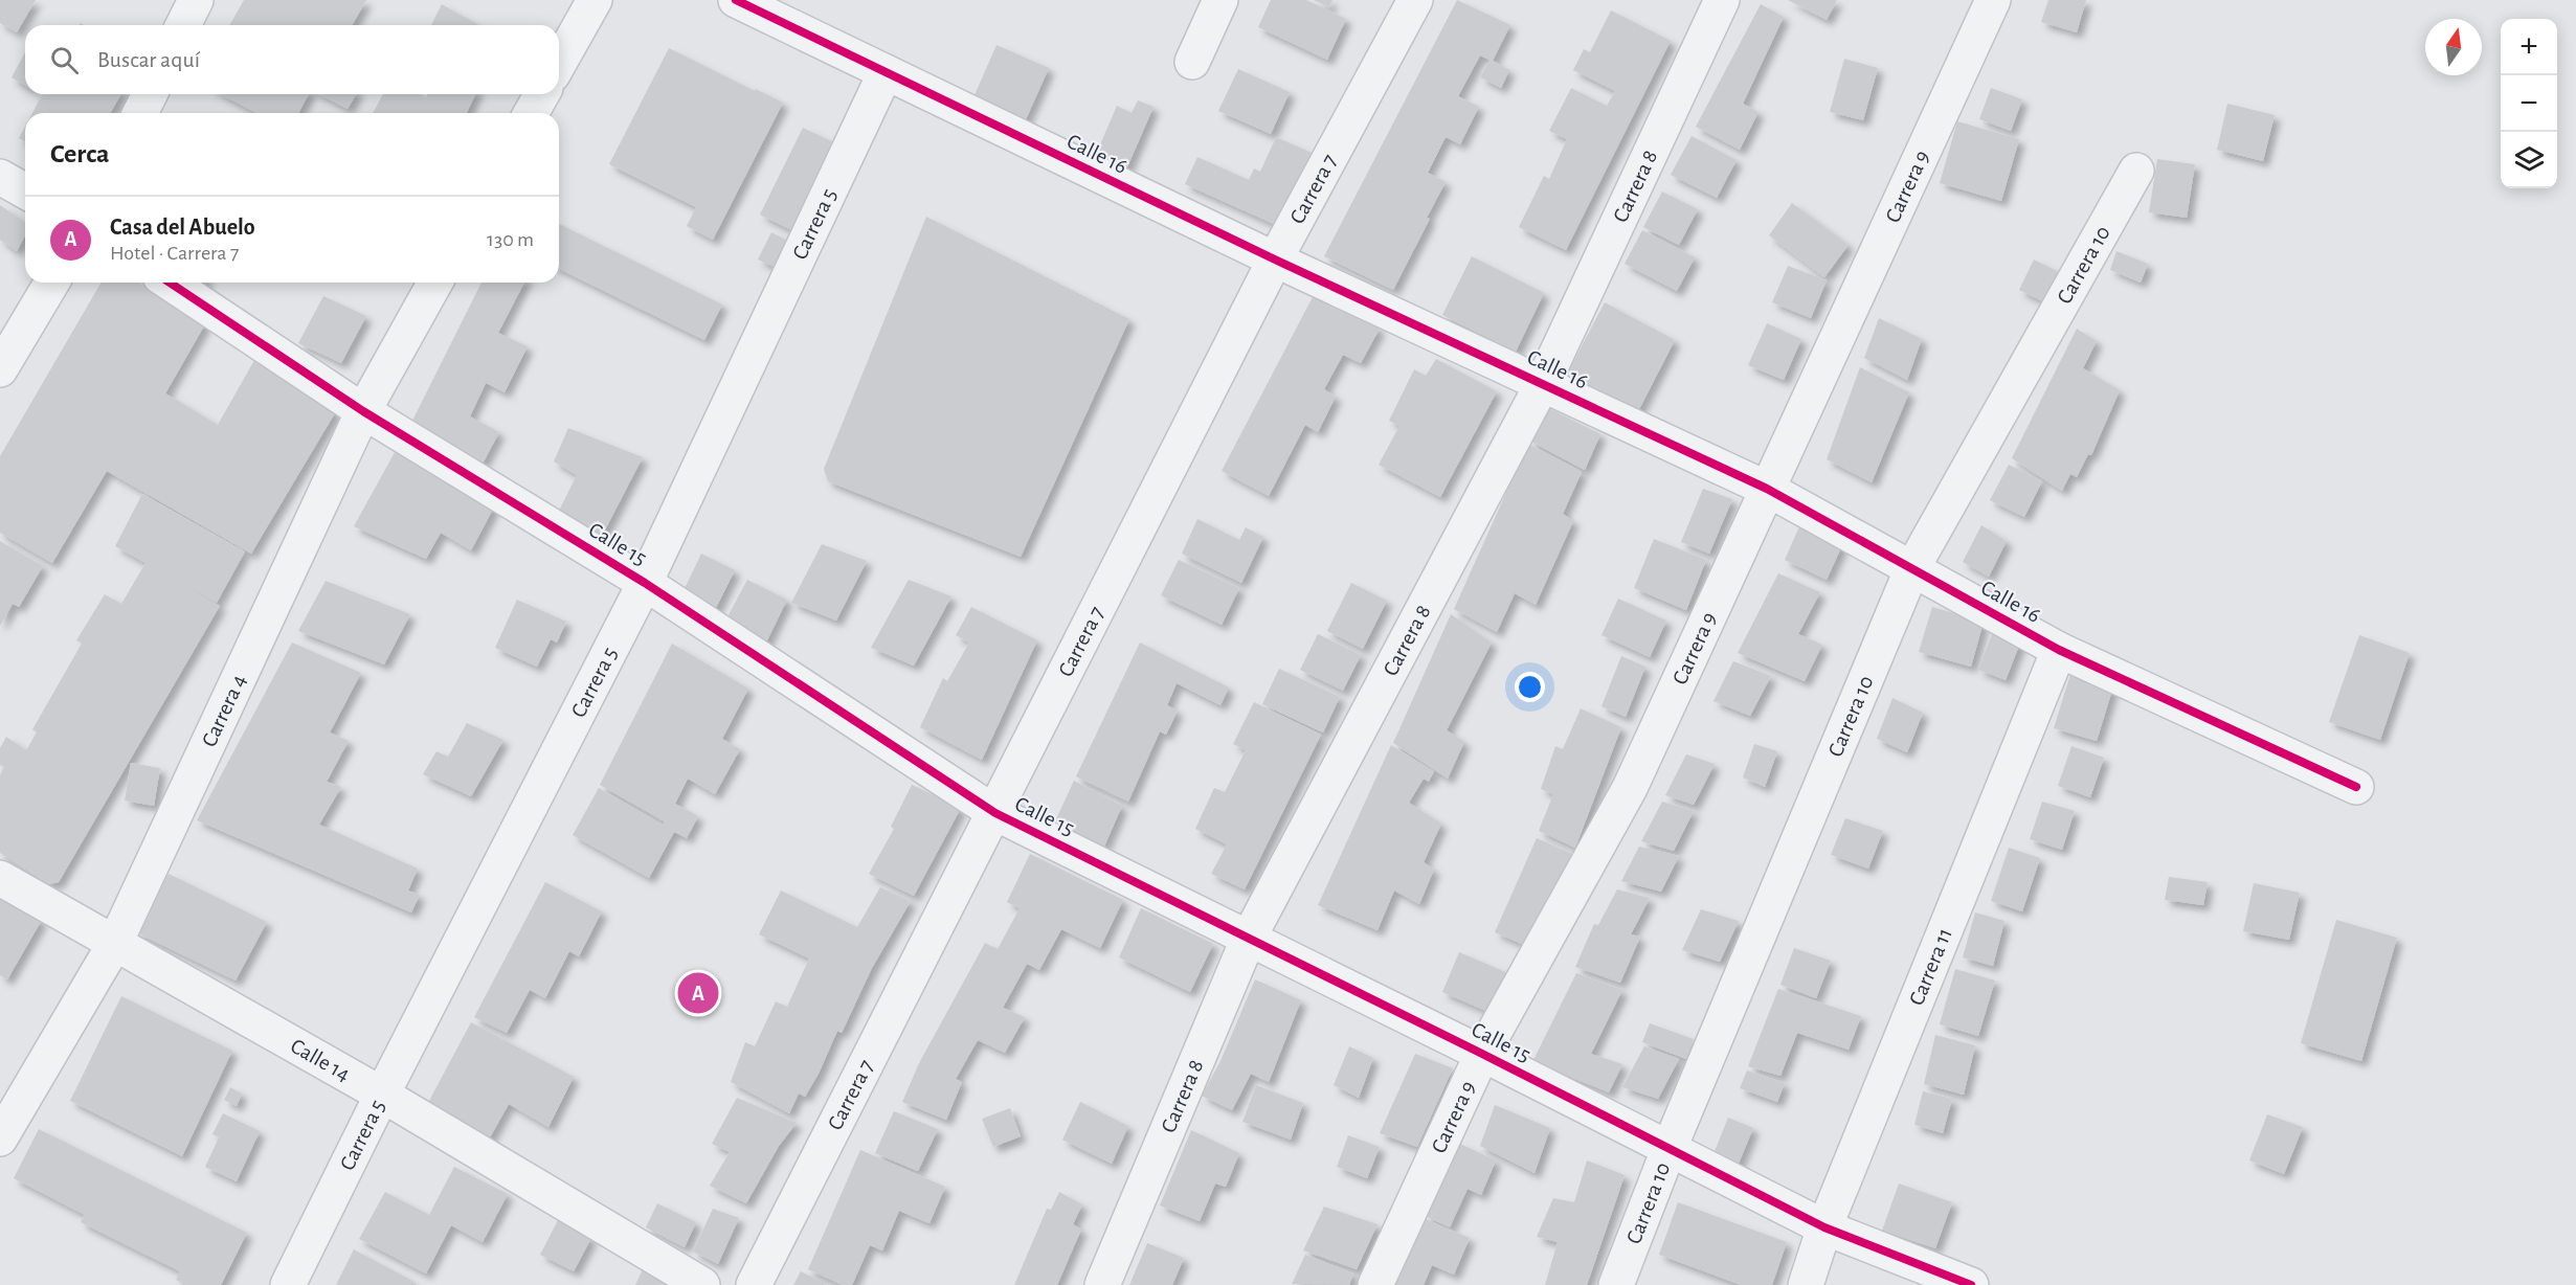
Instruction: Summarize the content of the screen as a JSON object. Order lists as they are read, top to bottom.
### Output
{
  "streets": {
    "street": [
      "Calle 16",
      "Carrera 9",
      "Carrera 8",
      "Carrera 7",
      "Carrera 5",
      "Carrera 10",
      "Calle 15",
      "Carrera 4",
      "Carrera 11",
      "Calle 14"
    ]
  },
  "crossings": [
    ["Calle 16", "Carrera 9"],
    ["Calle 16", "Carrera 8"],
    ["Calle 16", "Carrera 7"],
    ["Calle 16", "Carrera 5"],
    ["Calle 16", "Carrera 10"],
    ["Calle 16", "Carrera 11"],
    ["Carrera 9", "Calle 15"],
    ["Carrera 8", "Calle 15"],
    ["Carrera 7", "Calle 15"],
    ["Carrera 5", "Calle 15"],
    ["Carrera 5", "Calle 14"],
    ["Carrera 10", "Calle 15"],
    ["Calle 15", "Carrera 4"],
    ["Calle 15", "Carrera 11"],
    ["Carrera 4", "Calle 14"]
  ],
  "north": "top",
  "page": {
    "map_buttons": ["+", "−"],
    "search": "Buscar aquí",
    "heading": "Cerca",
    "list": [
      {
        "mark": "A",
        "name": "Casa del Abuelo",
        "note": "Hotel · Carrera 7",
        "value": "130 m"
      }
    ],
    "pins": "A"
  }
}
